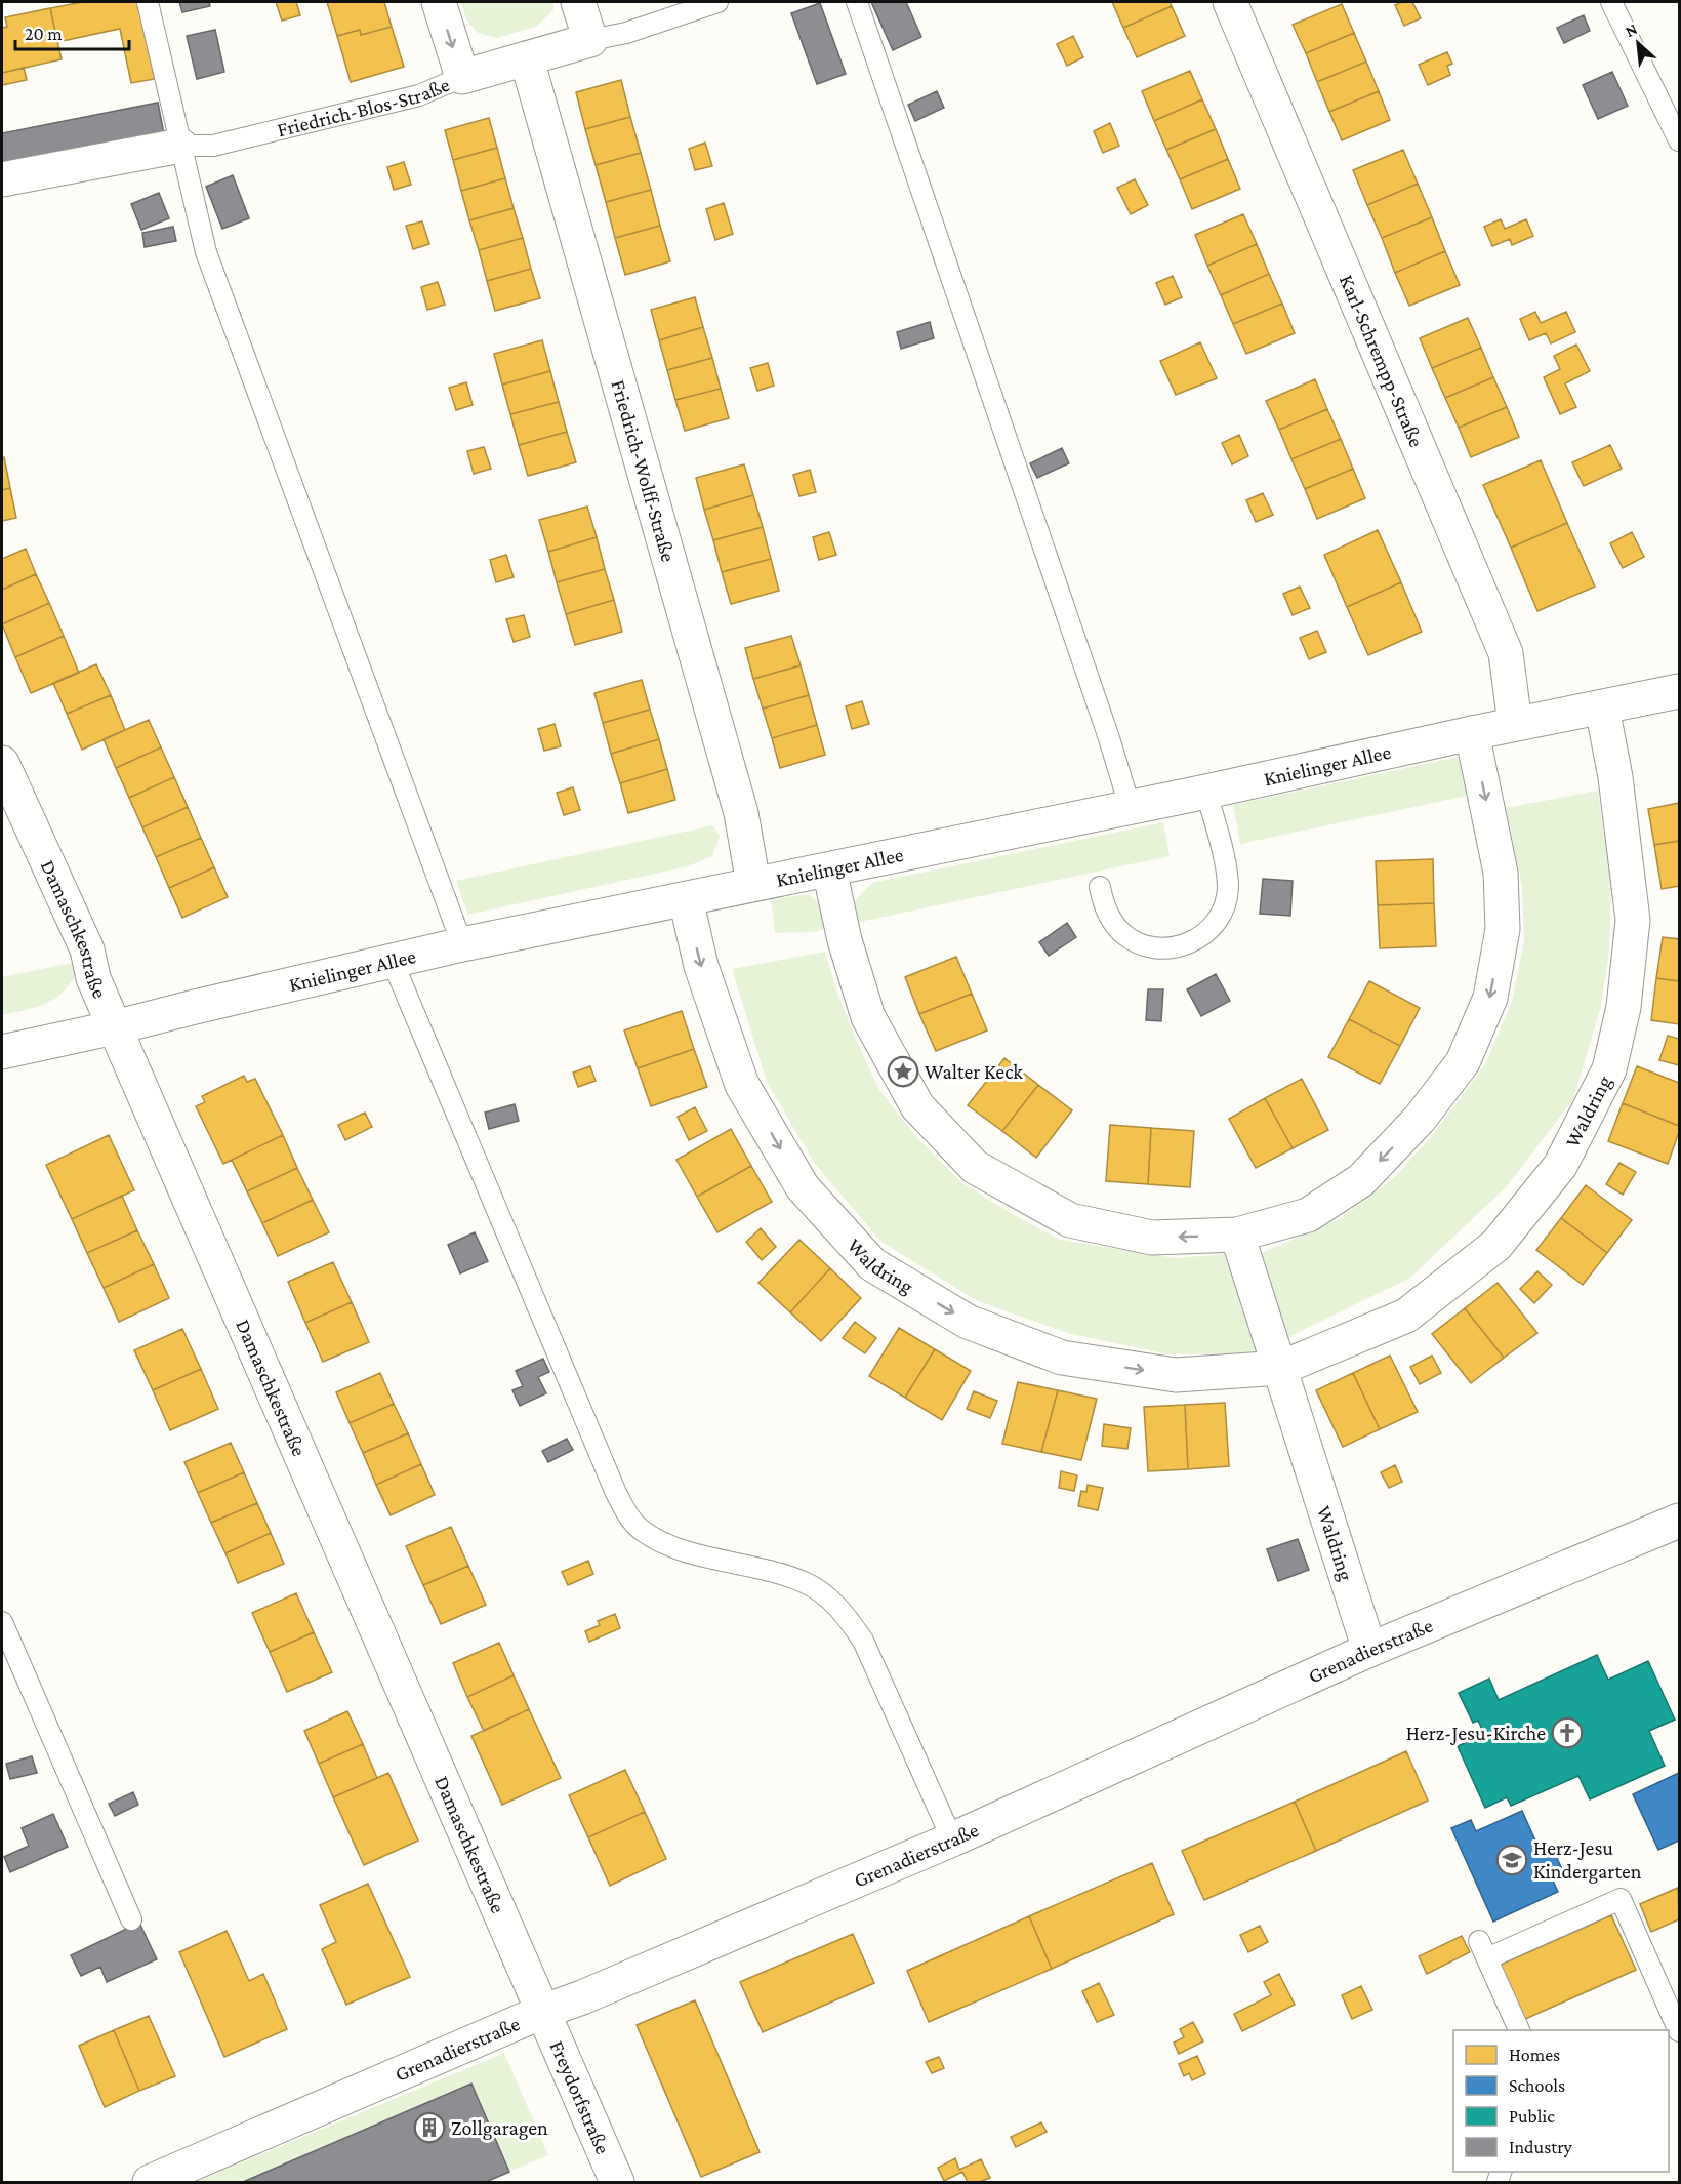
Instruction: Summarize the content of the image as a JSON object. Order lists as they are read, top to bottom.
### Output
{
  "streets": {
    "street": [
      "Friedrich-Blos-Straße",
      "Karl-Schrempp-Straße",
      "Friedrich-Wolff-Straße",
      "Knielinger Allee",
      "Damaschkestraße",
      "Waldring",
      "Grenadierstraße",
      "Freydorfstraße"
    ]
  },
  "crossings": [
    ["Friedrich-Blos-Straße", "Friedrich-Wolff-Straße"],
    ["Karl-Schrempp-Straße", "Knielinger Allee"],
    ["Friedrich-Wolff-Straße", "Knielinger Allee"],
    ["Knielinger Allee", "Damaschkestraße"],
    ["Knielinger Allee", "Waldring"],
    ["Damaschkestraße", "Grenadierstraße"],
    ["Damaschkestraße", "Freydorfstraße"],
    ["Waldring", "Grenadierstraße"],
    ["Grenadierstraße", "Freydorfstraße"]
  ],
  "one_way": ["Waldring"],
  "places": {
    "place": ["Walter Keck"],
    "church": ["Herz-Jesu-Kirche"],
    "school or university": ["Herz-Jesu Kindergarten"],
    "building": ["Zollgaragen"]
  },
  "legend": [
    "Homes",
    "Schools",
    "Public",
    "Industry"
  ],
  "scale_bar": "20 m",
  "north": "top left"
}
